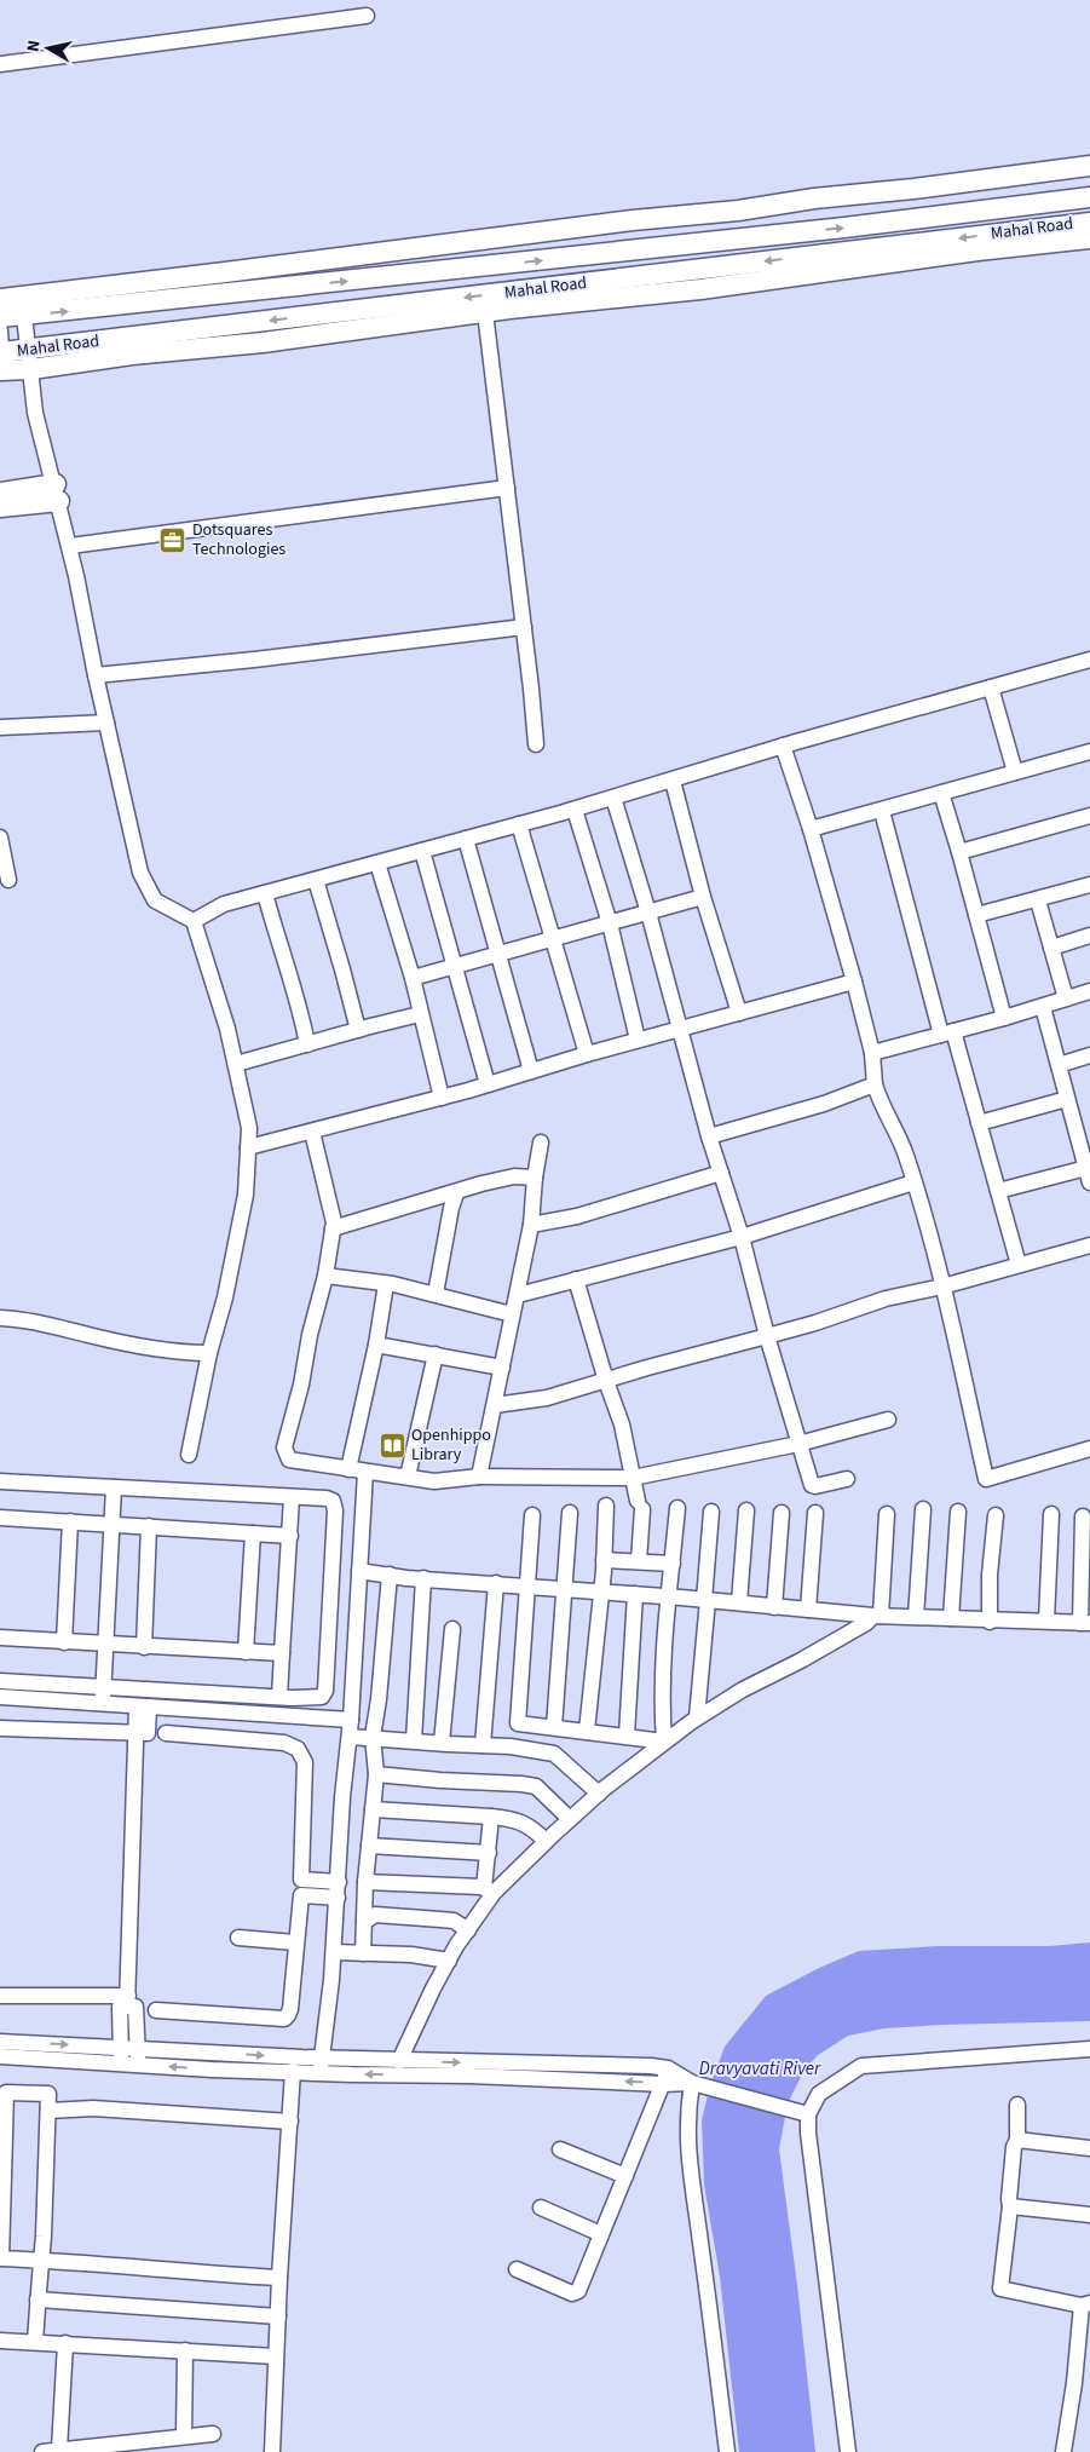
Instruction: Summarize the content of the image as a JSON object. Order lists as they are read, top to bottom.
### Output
{
  "streets": {
    "main road": ["Mahal Road"]
  },
  "water": ["Dravyavati River"],
  "places": {
    "office": ["Dotsquares Technologies"],
    "library": ["Openhippo Library"]
  },
  "north": "left"
}
